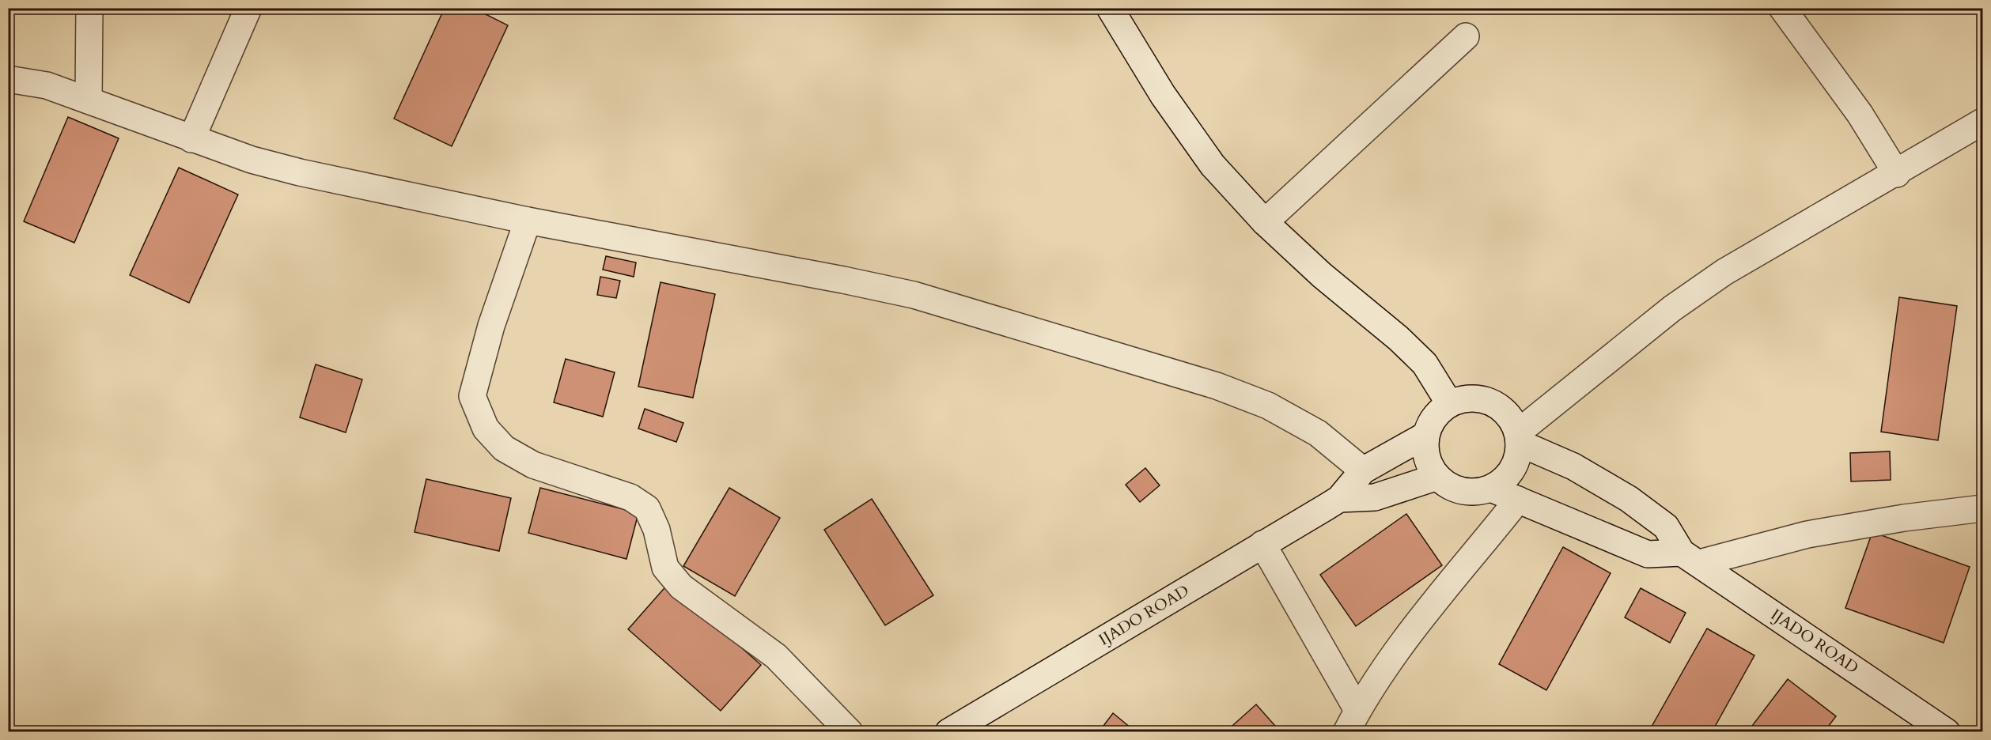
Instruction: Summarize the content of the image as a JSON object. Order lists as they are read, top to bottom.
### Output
{
  "streets": {
    "street": ["IJADO ROAD"]
  }
}
